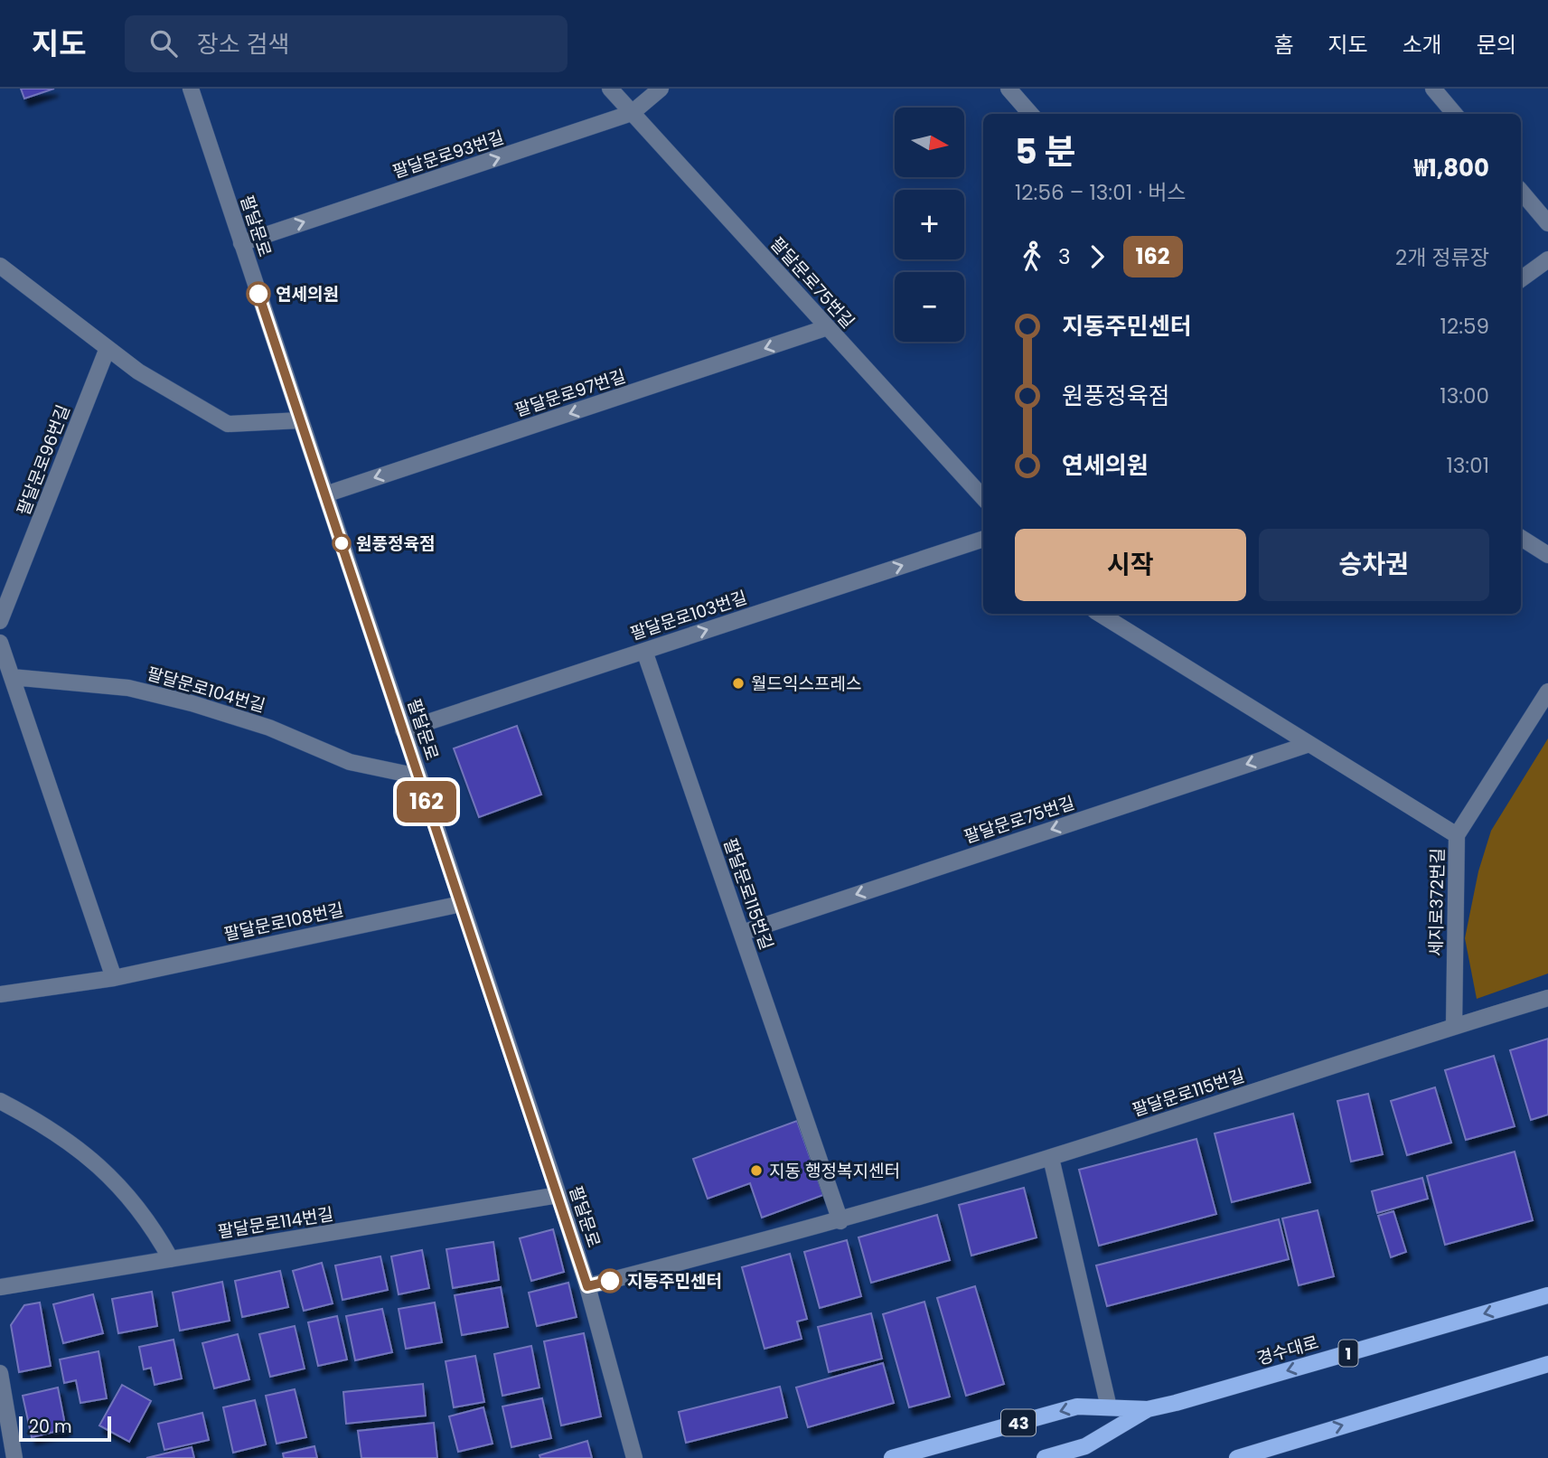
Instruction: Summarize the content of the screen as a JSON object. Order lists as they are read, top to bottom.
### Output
{
  "streets": {
    "main road": ["경수대로", "1", "43"],
    "street": [
      "팔달문로93번길",
      "팔달문로",
      "팔달문로75번길",
      "팔달문로97번길",
      "팔달문로96번길",
      "팔달문로103번길",
      "팔달문로104번길",
      "팔달문로115번길",
      "세지로372번길",
      "팔달문로108번길",
      "팔달문로114번길"
    ]
  },
  "crossings": [
    ["팔달문로93번길", "팔달문로"],
    ["팔달문로93번길", "팔달문로75번길"],
    ["팔달문로", "팔달문로97번길"],
    ["팔달문로", "팔달문로103번길"],
    ["팔달문로", "팔달문로104번길"],
    ["팔달문로", "팔달문로115번길"],
    ["팔달문로", "팔달문로108번길"],
    ["팔달문로", "팔달문로114번길"],
    ["팔달문로75번길", "팔달문로97번길"],
    ["팔달문로75번길", "팔달문로115번길"],
    ["팔달문로103번길", "팔달문로115번길"],
    ["팔달문로115번길", "세지로372번길"]
  ],
  "one_way": [
    "팔달문로93번길",
    "팔달문로75번길",
    "팔달문로97번길",
    "팔달문로103번길"
  ],
  "places": [
    "연세의원",
    "원풍정육점",
    "월드익스프레스",
    "지동 행정복지센터",
    "지동주민센터"
  ],
  "lines": ["bus line 162"],
  "scale_bar": "20 m",
  "north": "right",
  "page": {
    "header": "지도",
    "search": "장소 검색",
    "nav": [
      "홈",
      "지도",
      "소개",
      "문의"
    ],
    "on_map": "162",
    "map_buttons": ["+", "−"],
    "heading": ["5 분", "12:56 – 13:01 · 버스", "₩1,800"],
    "legs": ["3", "162", "2개 정류장"],
    "list": [
      {
        "name": "지동주민센터",
        "value": "12:59"
      },
      {
        "name": "원풍정육점",
        "value": "13:00"
      },
      {
        "name": "연세의원",
        "value": "13:01"
      }
    ],
    "buttons": ["시작", "승차권"],
    "scale": "20 m"
  }
}
